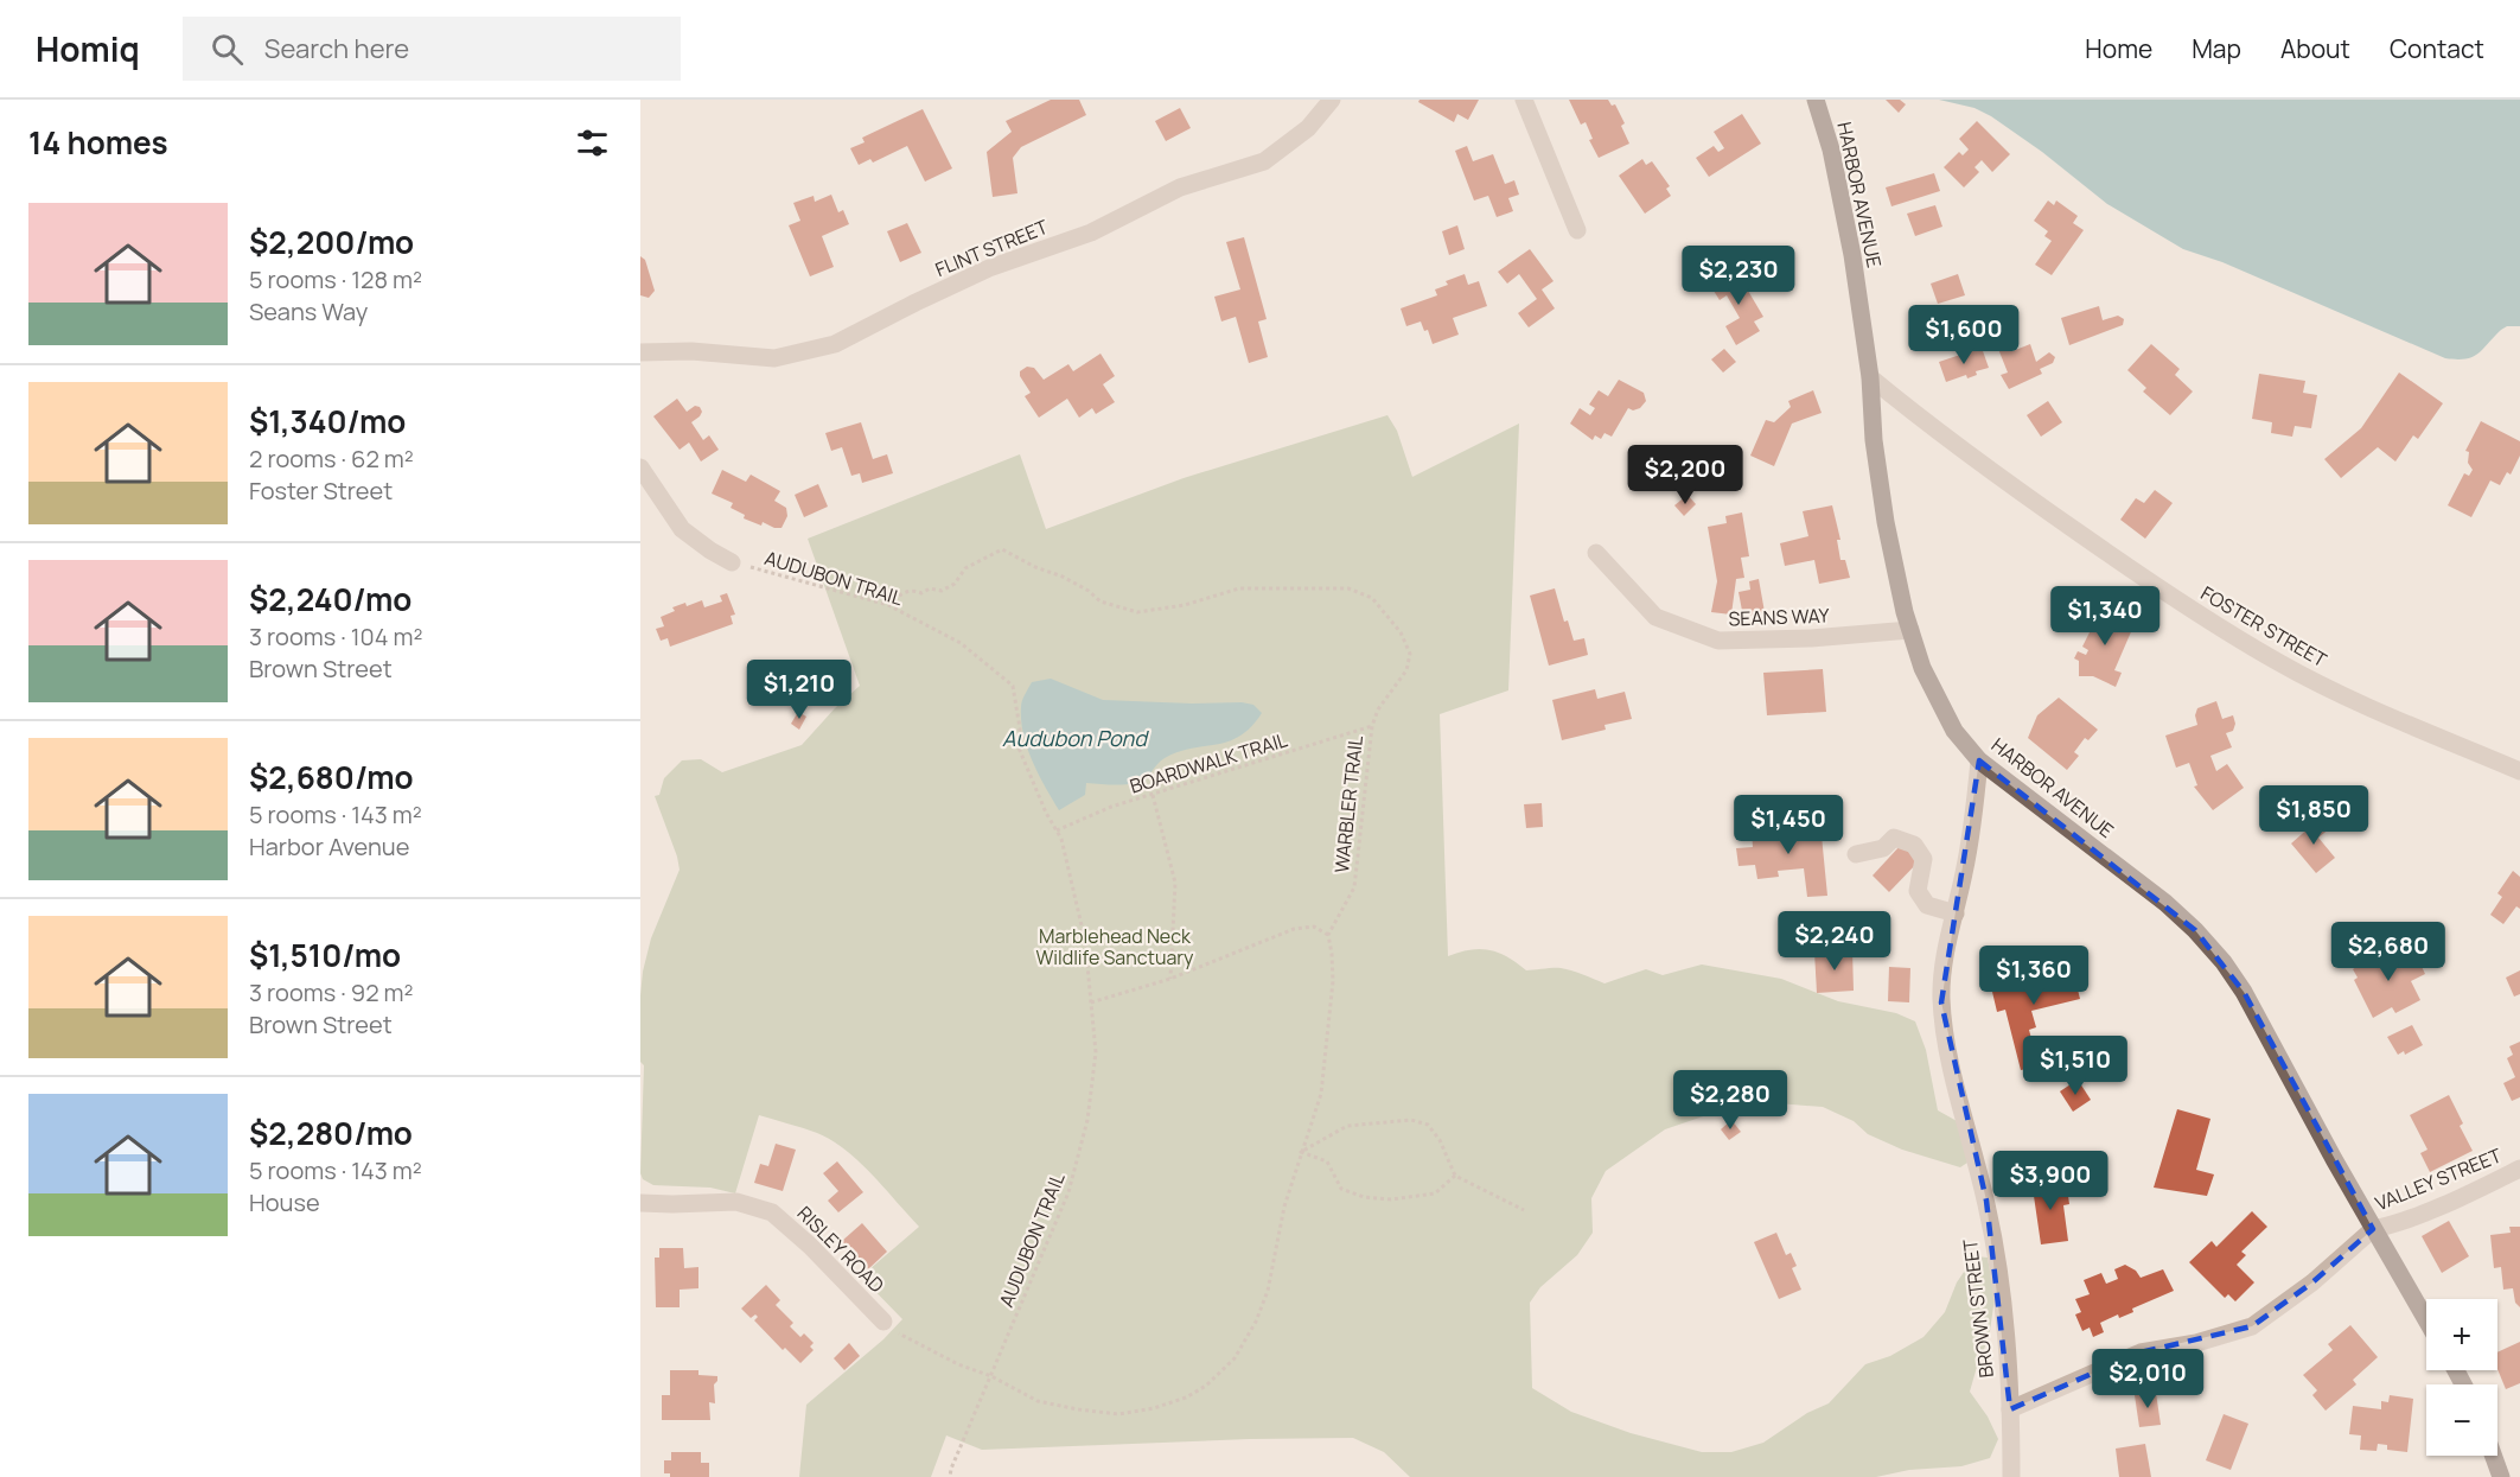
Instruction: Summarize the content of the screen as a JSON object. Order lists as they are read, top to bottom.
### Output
{
  "streets": {
    "main road": ["HARBOR AVENUE"],
    "street": [
      "FLINT STREET",
      "SEANS WAY",
      "FOSTER STREET",
      "VALLEY STREET",
      "RISLEY ROAD",
      "BROWN STREET"
    ],
    "path": ["AUDUBON TRAIL", "BOARDWALK TRAIL", "WARBLER TRAIL"]
  },
  "crossings": [
    ["HARBOR AVENUE", "SEANS WAY"],
    ["HARBOR AVENUE", "FOSTER STREET"],
    ["HARBOR AVENUE", "VALLEY STREET"],
    ["HARBOR AVENUE", "BROWN STREET"],
    ["AUDUBON TRAIL", "BOARDWALK TRAIL"],
    ["AUDUBON TRAIL", "WARBLER TRAIL"],
    ["BOARDWALK TRAIL", "WARBLER TRAIL"]
  ],
  "water": ["Audubon Pond"],
  "parks": ["Marblehead Neck Wildlife Sanctuary"],
  "page": {
    "header": "Homiq",
    "search": "Search here",
    "nav": [
      "Home",
      "Map",
      "About",
      "Contact"
    ],
    "heading": "14 homes",
    "list": [
      {
        "name": "$2,200/mo",
        "note": "5 rooms · 128 m² · Seans Way"
      },
      {
        "name": "$1,340/mo",
        "note": "2 rooms · 62 m² · Foster Street"
      },
      {
        "name": "$2,240/mo",
        "note": "3 rooms · 104 m² · Brown Street"
      },
      {
        "name": "$2,680/mo",
        "note": "5 rooms · 143 m² · Harbor Avenue"
      },
      {
        "name": "$1,510/mo",
        "note": "3 rooms · 92 m² · Brown Street"
      },
      {
        "name": "$2,280/mo",
        "note": "5 rooms · 143 m² · House"
      }
    ],
    "price": [
      "$2,230",
      "$1,600",
      "$2,200",
      "$1,340",
      "$1,210",
      "$1,850",
      "$1,450",
      "$2,240",
      "$2,680",
      "$1,360",
      "$1,510",
      "$2,280",
      "$3,900",
      "$2,010"
    ],
    "map_buttons": ["+", "−"]
  }
}
